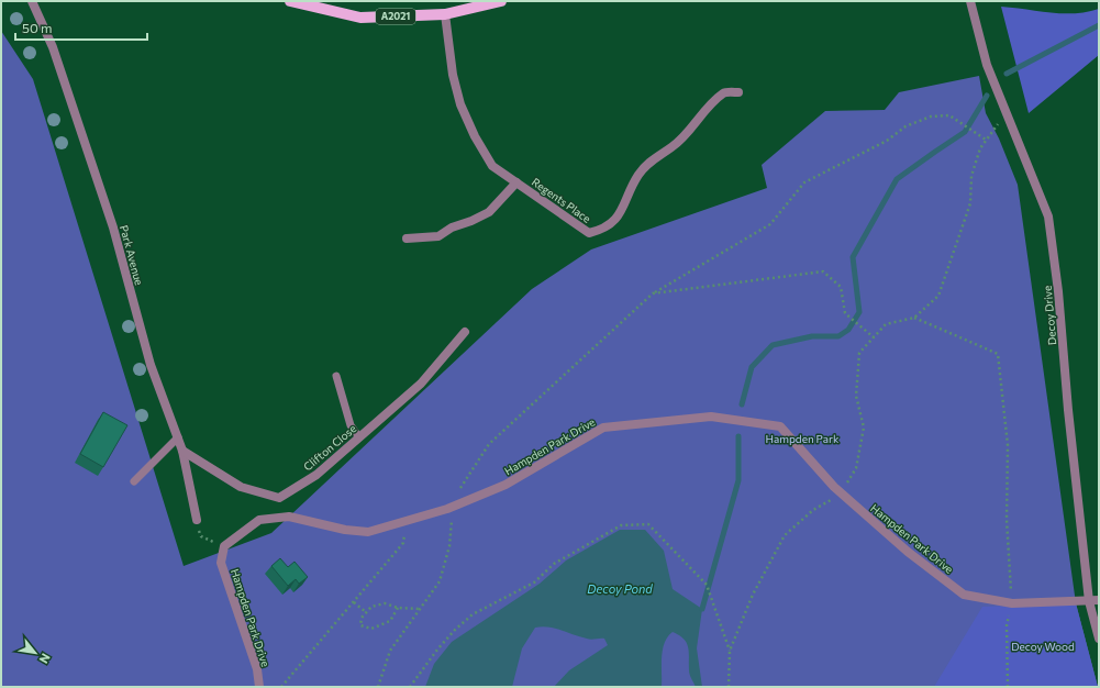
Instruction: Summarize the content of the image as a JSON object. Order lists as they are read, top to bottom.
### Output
{
  "streets": {
    "main road": ["A2021"],
    "street": [
      "Regents Place",
      "Park Avenue",
      "Decoy Drive",
      "Hampden Park Drive",
      "Clifton Close"
    ]
  },
  "crossings": [
    ["A2021", "Regents Place"],
    ["Park Avenue", "Clifton Close"],
    ["Decoy Drive", "Hampden Park Drive"]
  ],
  "water": ["Decoy Pond"],
  "parks": ["Hampden Park", "Decoy Wood"],
  "scale_bar": "50 m",
  "north": "bottom right"
}
